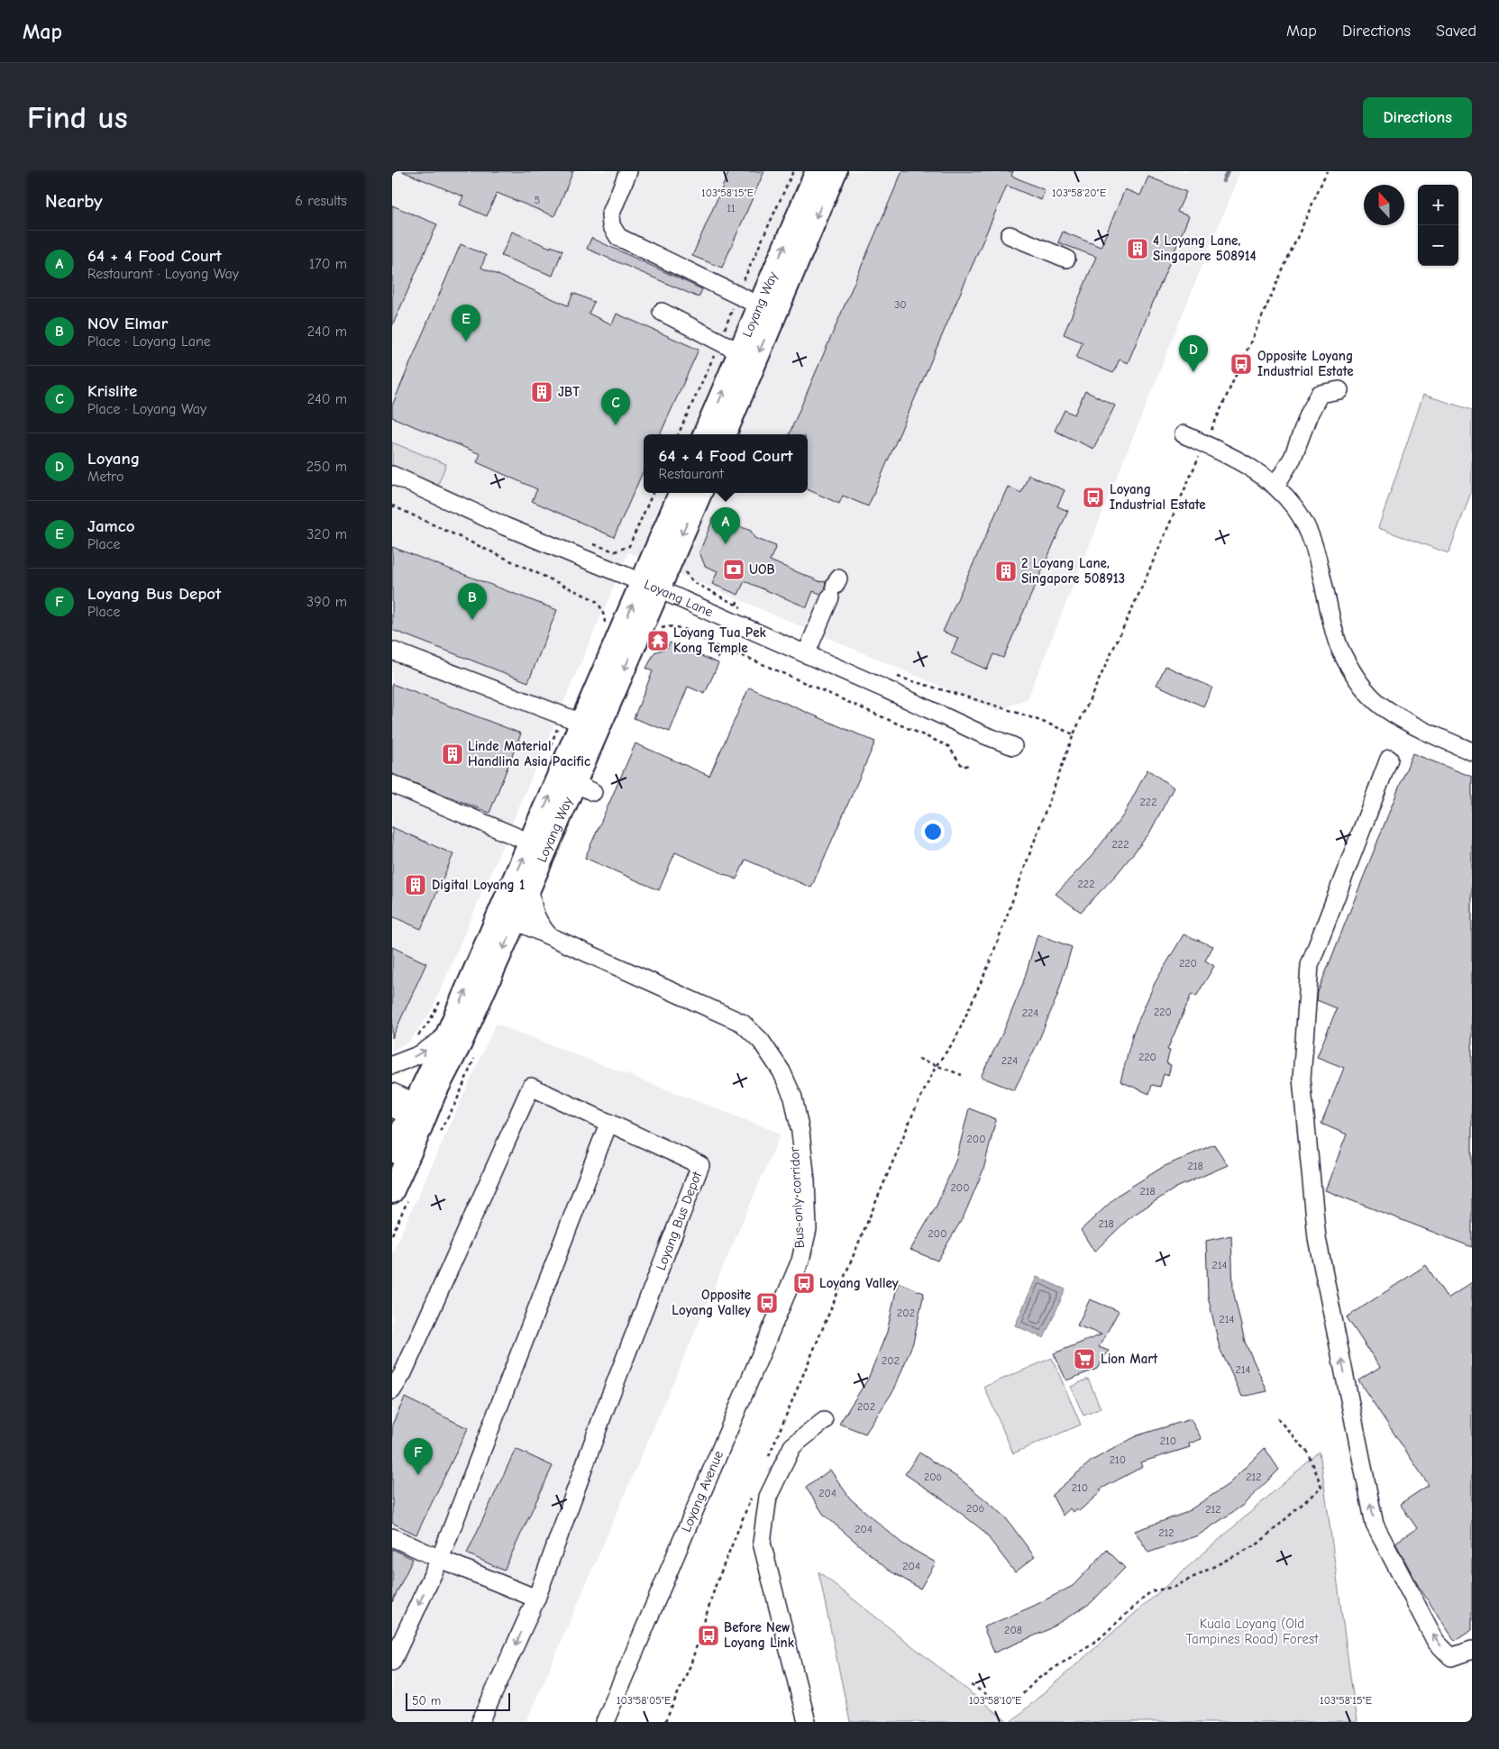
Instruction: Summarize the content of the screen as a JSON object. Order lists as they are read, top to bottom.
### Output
{
  "streets": {
    "main road": ["Loyang Way"],
    "street": [
      "Loyang Lane",
      "Bus-only corridor",
      "Loyang Bus Depot",
      "Loyang Avenue"
    ]
  },
  "crossings": [
    ["Loyang Way", "Loyang Lane"],
    ["Loyang Way", "Bus-only corridor"],
    ["Bus-only corridor", "Loyang Avenue"]
  ],
  "parks": ["Kuala Loyang (Old Tampines Road) Forest"],
  "places": {
    "building": [
      "4 Loyang Lane, Singapore 508914",
      "JBT",
      "2 Loyang Lane, Singapore 508913",
      "Linde Material Handlina Asia Pacific",
      "Digital Loyang 1"
    ],
    "bus stop": [
      "Opposite Loyang Industrial Estate",
      "Loyang Industrial Estate",
      "Loyang Valley",
      "Opposite Loyang Valley",
      "Before New Loyang Link"
    ],
    "bank": ["UOB"],
    "temple": ["Loyang Tua Pek Kong Temple"],
    "supermarket": ["Lion Mart"]
  },
  "house_numbers": [
    "5",
    "11",
    "30",
    "222",
    "222",
    "222",
    "220",
    "220",
    "224",
    "220",
    "224",
    "200",
    "218",
    "200",
    "218",
    "218",
    "200",
    "214",
    "202",
    "214",
    "202",
    "214",
    "202",
    "210",
    "210",
    "206",
    "212",
    "210",
    "204",
    "206",
    "212",
    "204",
    "212",
    "204",
    "208"
  ],
  "scale_bar": "50 m",
  "north": "top",
  "page": {
    "header": "Map",
    "nav": ["Map", "Directions", "Saved"],
    "buttons": "Directions",
    "title": "Find us",
    "heading": ["Nearby", "6 results"],
    "map_buttons": ["+", "−"],
    "list": [
      {
        "mark": "A",
        "name": "64 + 4 Food Court",
        "note": "Restaurant · Loyang Way",
        "value": "170 m"
      },
      {
        "mark": "B",
        "name": "NOV Elmar",
        "note": "Place · Loyang Lane",
        "value": "240 m"
      },
      {
        "mark": "C",
        "name": "Krislite",
        "note": "Place · Loyang Way",
        "value": "240 m"
      },
      {
        "mark": "D",
        "name": "Loyang",
        "note": "Metro",
        "value": "250 m"
      },
      {
        "mark": "E",
        "name": "Jamco",
        "note": "Place",
        "value": "320 m"
      },
      {
        "mark": "F",
        "name": "Loyang Bus Depot",
        "note": "Place",
        "value": "390 m"
      }
    ],
    "pins": [
      "E",
      "D",
      "C",
      "A",
      "B",
      "F"
    ],
    "popup": ["64 + 4 Food Court", "Restaurant"],
    "scale": "50 m"
  },
  "coordinates": [
    "103°58'15\"E",
    "103°58'20\"E",
    "103°58'05\"E",
    "103°58'10\"E"
  ]
}
